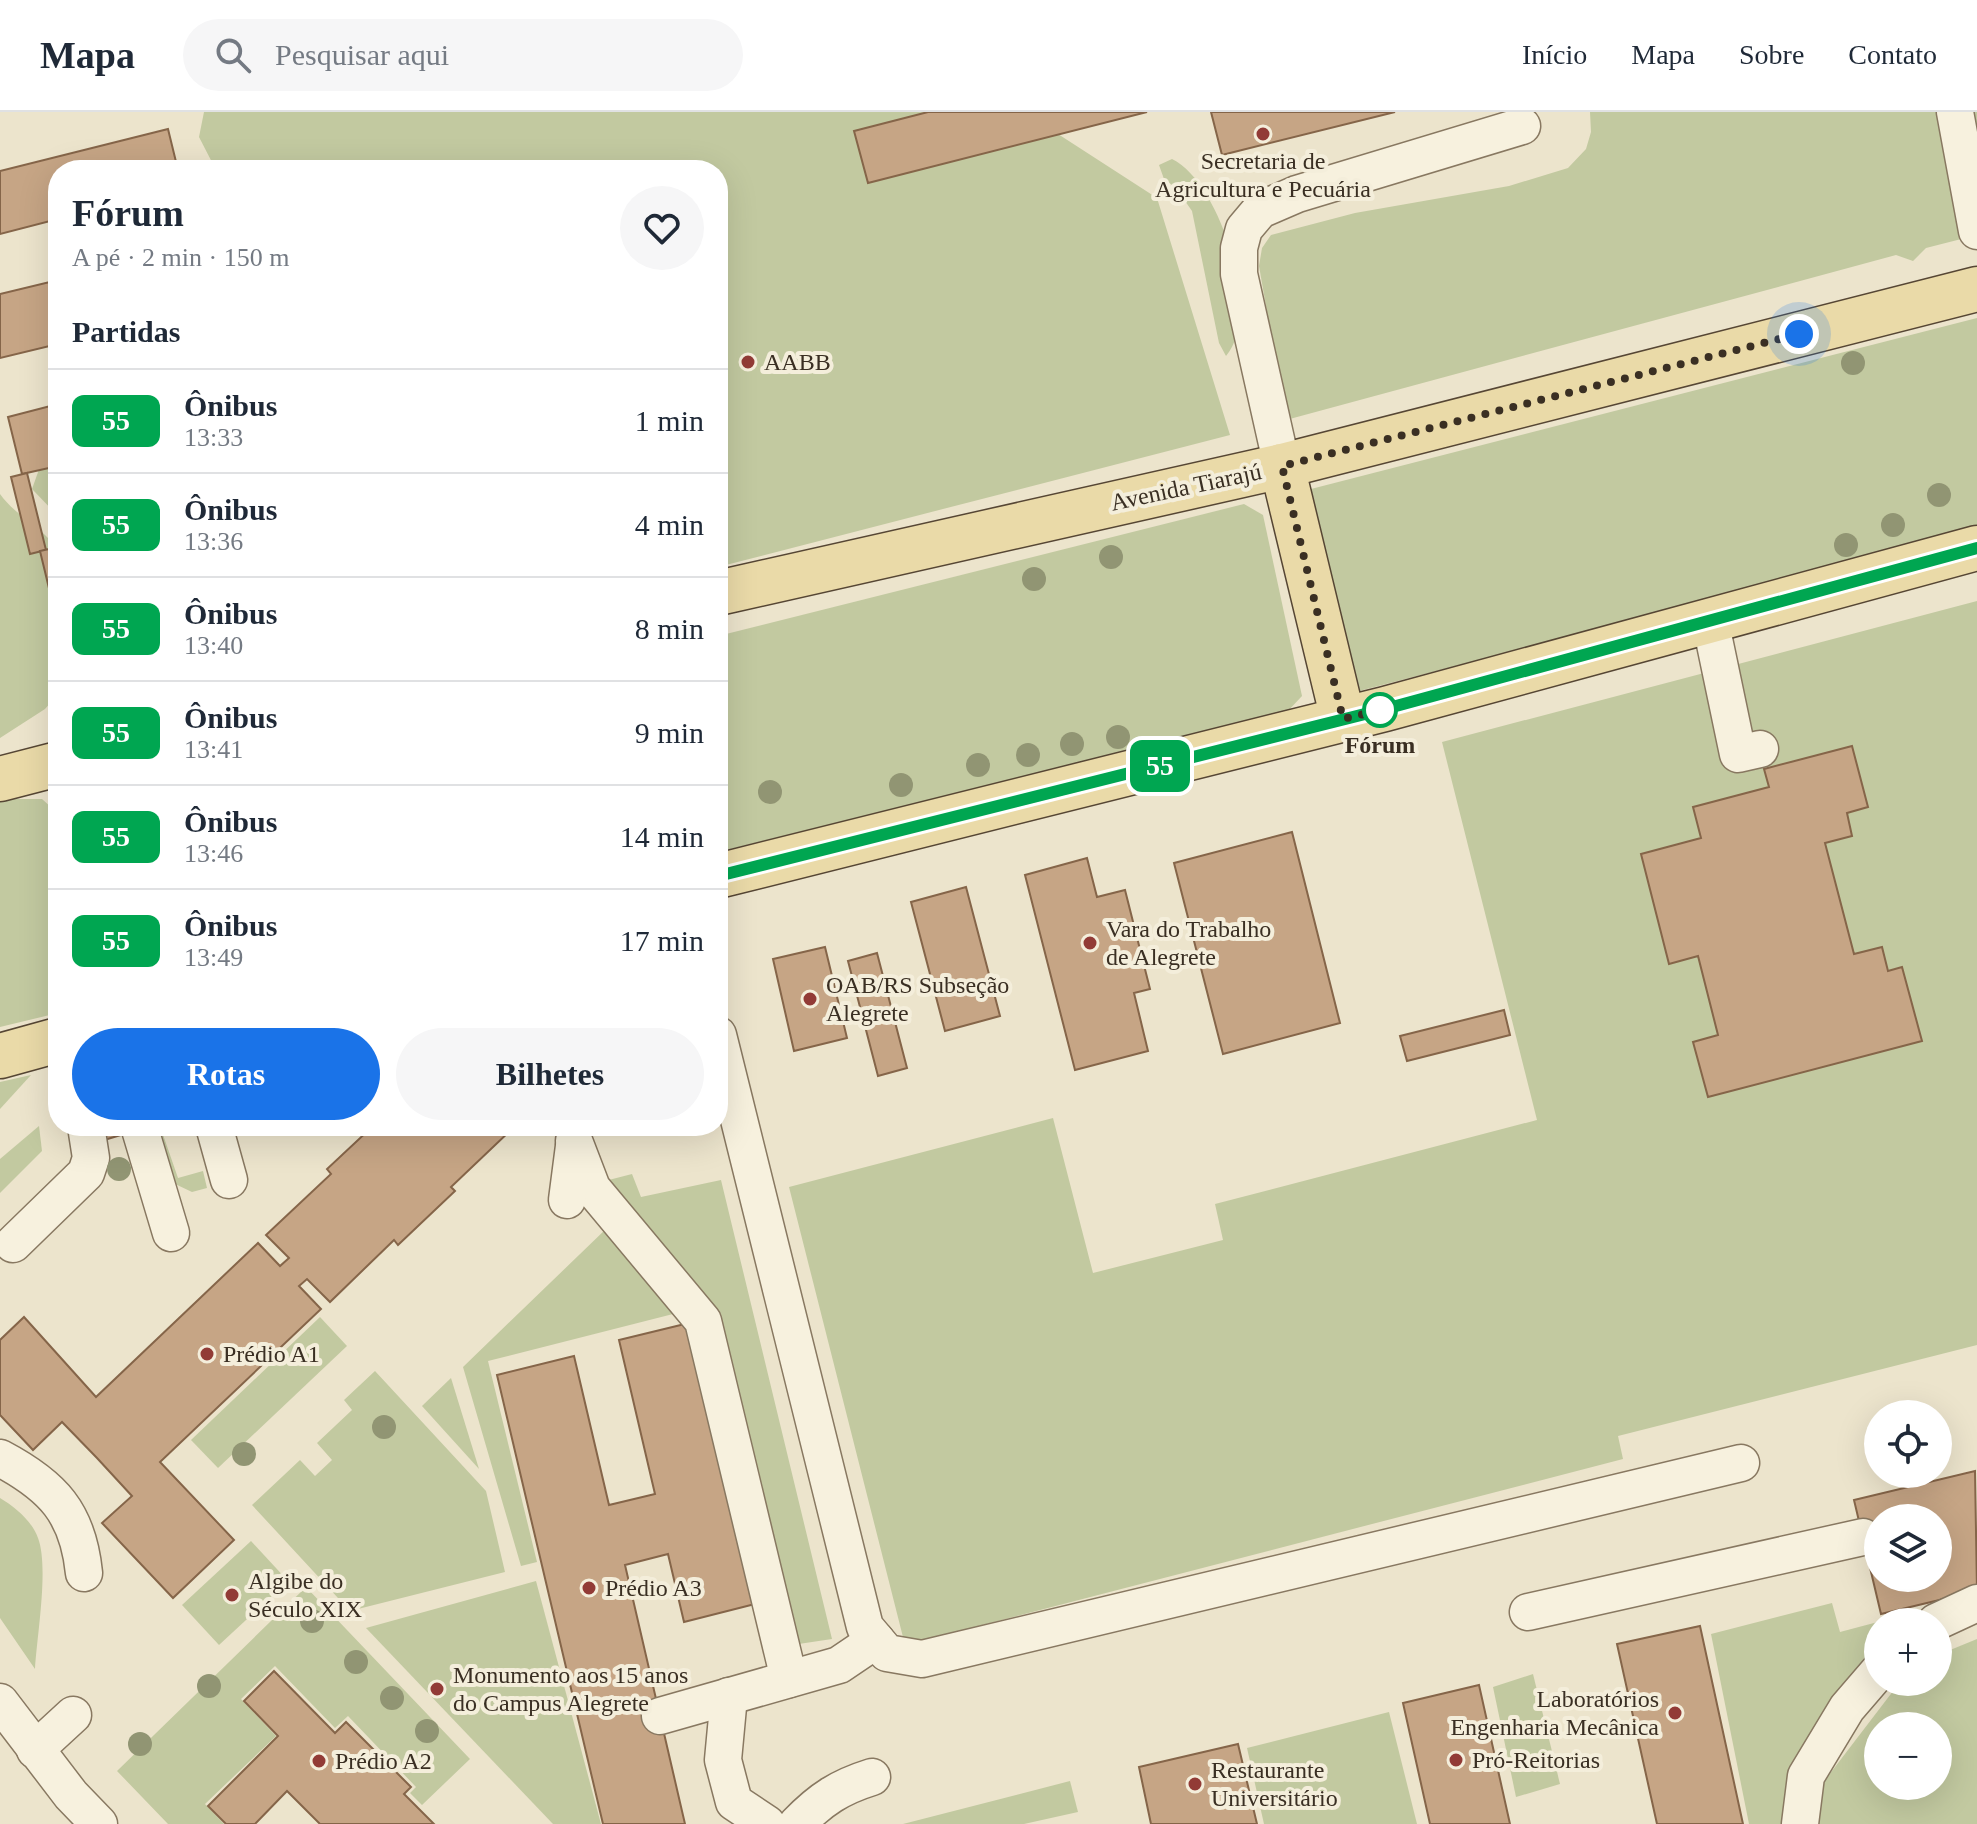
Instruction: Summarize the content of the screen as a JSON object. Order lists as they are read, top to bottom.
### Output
{
  "streets": {
    "main road": ["Avenida Tiarajú"]
  },
  "places": [
    "Secretaria de Agricultura e Pecuária",
    "AABB",
    "Fórum",
    "Vara do Trabalho de Alegrete",
    "OAB/RS Subseção Alegrete",
    "Prédio A1",
    "Prédio A3",
    "Algibe do Século XIX",
    "Monumento aos 15 anos do Campus Alegrete",
    "Laboratórios Engenharia Mecânica",
    "Pró-Reitorias",
    "Prédio A2",
    "Restaurante Universitário"
  ],
  "lines": ["bus line 55"],
  "page": {
    "header": "Mapa",
    "search": "Pesquisar aqui",
    "nav": [
      "Início",
      "Mapa",
      "Sobre",
      "Contato"
    ],
    "on_map": "55",
    "heading": [
      ["Fórum", "A pé · 2 min · 150 m"],
      "Partidas"
    ],
    "list": [
      {
        "mark": "55",
        "name": "Ônibus",
        "note": "13:33",
        "value": "1 min"
      },
      {
        "mark": "55",
        "name": "Ônibus",
        "note": "13:36",
        "value": "4 min"
      },
      {
        "mark": "55",
        "name": "Ônibus",
        "note": "13:40",
        "value": "8 min"
      },
      {
        "mark": "55",
        "name": "Ônibus",
        "note": "13:41",
        "value": "9 min"
      },
      {
        "mark": "55",
        "name": "Ônibus",
        "note": "13:46",
        "value": "14 min"
      },
      {
        "mark": "55",
        "name": "Ônibus",
        "note": "13:49",
        "value": "17 min"
      }
    ],
    "buttons": ["Rotas", "Bilhetes"],
    "map_buttons": ["+", "−"]
  }
}
